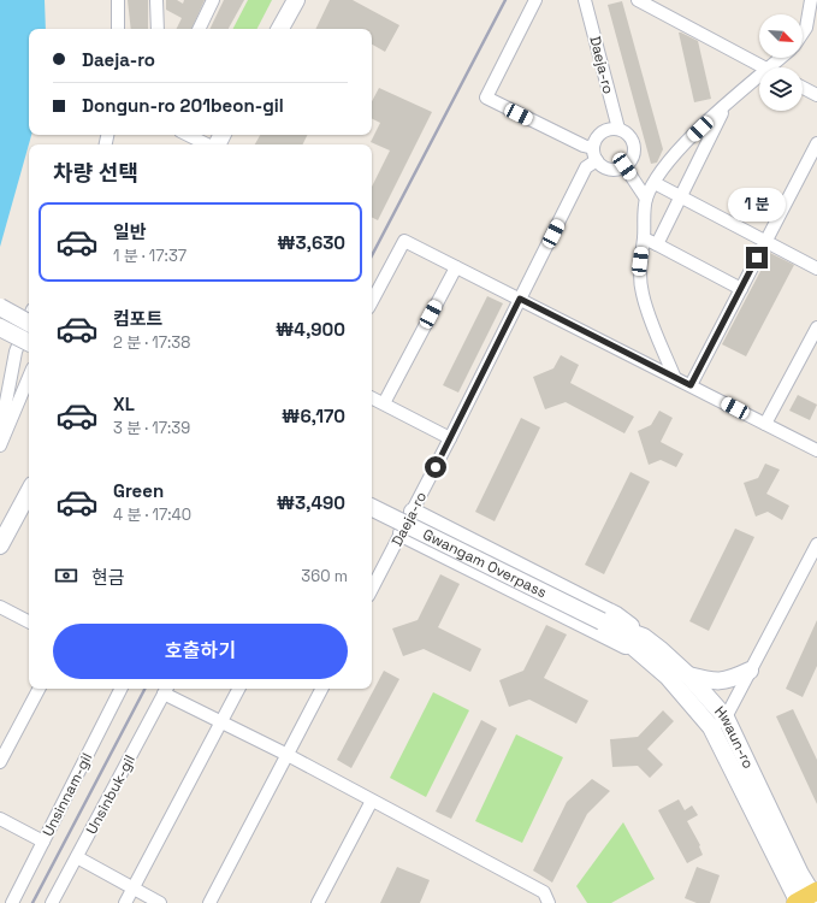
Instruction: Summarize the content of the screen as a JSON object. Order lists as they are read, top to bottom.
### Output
{
  "streets": {
    "street": [
      "Daeja-ro",
      "Gwangam Overpass",
      "Hwaun-ro",
      "Unsinnam-gil",
      "Unsinbuk-gil"
    ]
  },
  "crossings": [
    ["Gwangam Overpass", "Hwaun-ro"]
  ],
  "north": "bottom right",
  "page": {
    "banner": ["Daeja-ro", "Dongun-ro 201beon-gil"],
    "heading": "차량 선택",
    "bubble": "1 분",
    "list": [
      {
        "name": "일반",
        "note": "1 분 · 17:37",
        "value": "₩3,630"
      },
      {
        "name": "컴포트",
        "note": "2 분 · 17:38",
        "value": "₩4,900"
      },
      {
        "name": "XL",
        "note": "3 분 · 17:39",
        "value": "₩6,170"
      },
      {
        "name": "Green",
        "note": "4 분 · 17:40",
        "value": "₩3,490"
      }
    ],
    "pay": ["현금", "360 m"],
    "buttons": "호출하기"
  }
}
